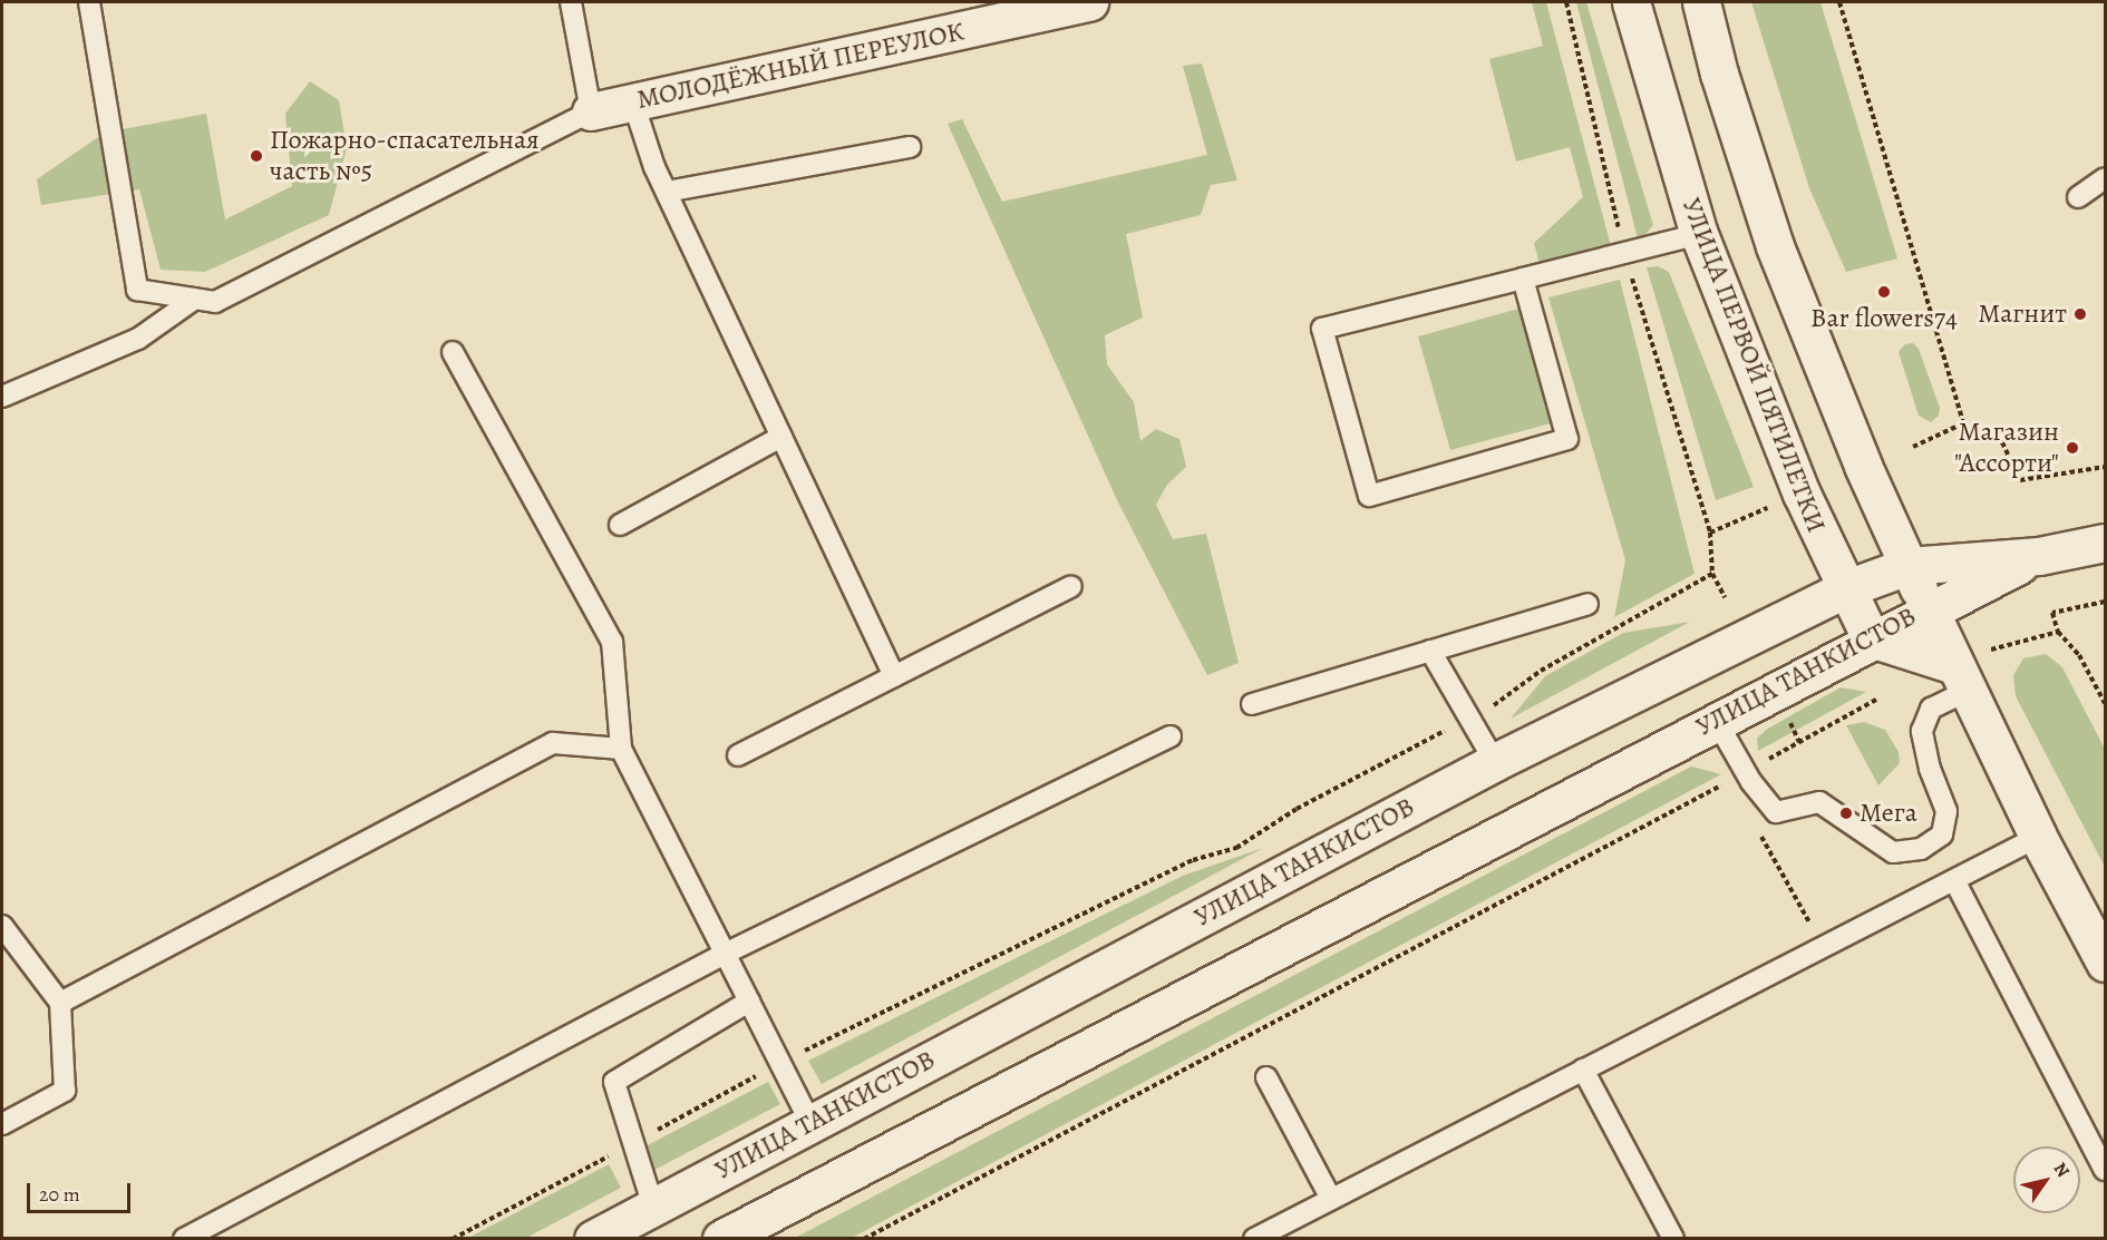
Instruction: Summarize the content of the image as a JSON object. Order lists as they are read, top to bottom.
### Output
{
  "streets": {
    "main road": ["МОЛОДЁЖНЫЙ ПЕРЕУЛОК", "УЛИЦА ПЕРВОЙ ПЯТИЛЕТКИ", "УЛИЦА ТАНКИСТОВ"]
  },
  "crossings": [
    ["УЛИЦА ПЕРВОЙ ПЯТИЛЕТКИ", "УЛИЦА ТАНКИСТОВ"]
  ],
  "places": [
    "Пожарно-спасательная часть №5",
    "Bar flowers74",
    "Магнит",
    "Магазин \"Ассорти\"",
    "Мега"
  ],
  "scale_bar": "20 m",
  "north": "top right"
}
